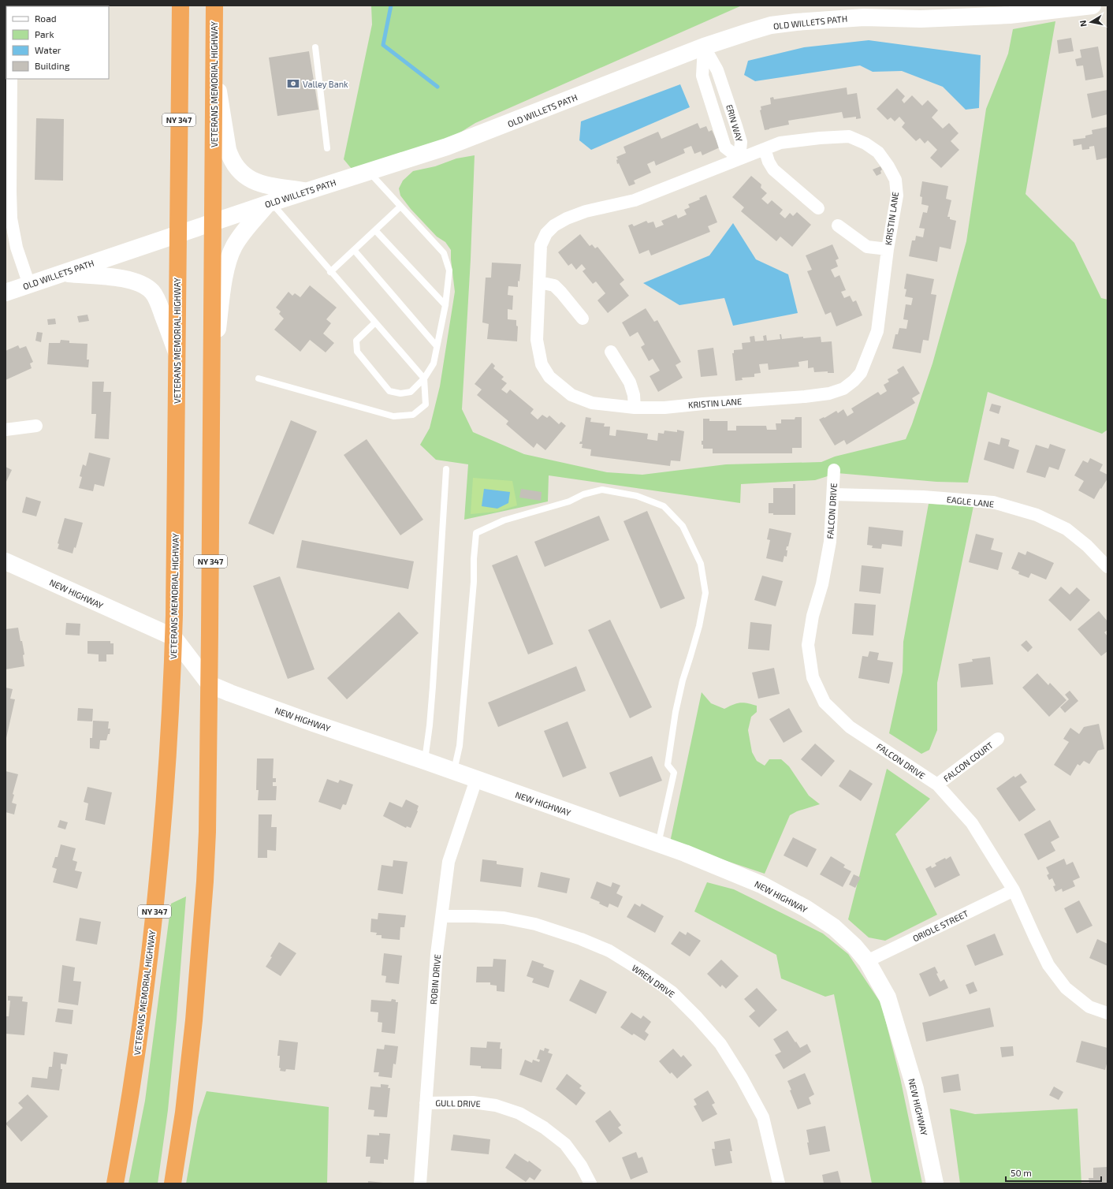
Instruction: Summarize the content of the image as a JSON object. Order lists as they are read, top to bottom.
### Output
{
  "streets": {
    "highway": ["VETERANS MEMORIAL HIGHWAY", "NY 347"],
    "main road": ["OLD WILLETS PATH", "NEW HIGHWAY"],
    "street": [
      "ERIN WAY",
      "KRISTIN LANE",
      "EAGLE LANE",
      "FALCON DRIVE",
      "FALCON COURT",
      "ORIOLE STREET",
      "ROBIN DRIVE",
      "WREN DRIVE",
      "GULL DRIVE"
    ]
  },
  "crossings": [
    ["OLD WILLETS PATH", "VETERANS MEMORIAL HIGHWAY"],
    ["OLD WILLETS PATH", "ERIN WAY"],
    ["VETERANS MEMORIAL HIGHWAY", "NEW HIGHWAY"],
    ["ERIN WAY", "KRISTIN LANE"],
    ["EAGLE LANE", "FALCON DRIVE"],
    ["FALCON DRIVE", "FALCON COURT"],
    ["FALCON DRIVE", "ORIOLE STREET"],
    ["NEW HIGHWAY", "ORIOLE STREET"],
    ["NEW HIGHWAY", "ROBIN DRIVE"],
    ["ROBIN DRIVE", "WREN DRIVE"],
    ["ROBIN DRIVE", "GULL DRIVE"]
  ],
  "places": {
    "bank": ["Valley Bank"]
  },
  "legend": [
    "Road",
    "Park",
    "Water",
    "Building"
  ],
  "scale_bar": "50 m",
  "north": "left"
}
